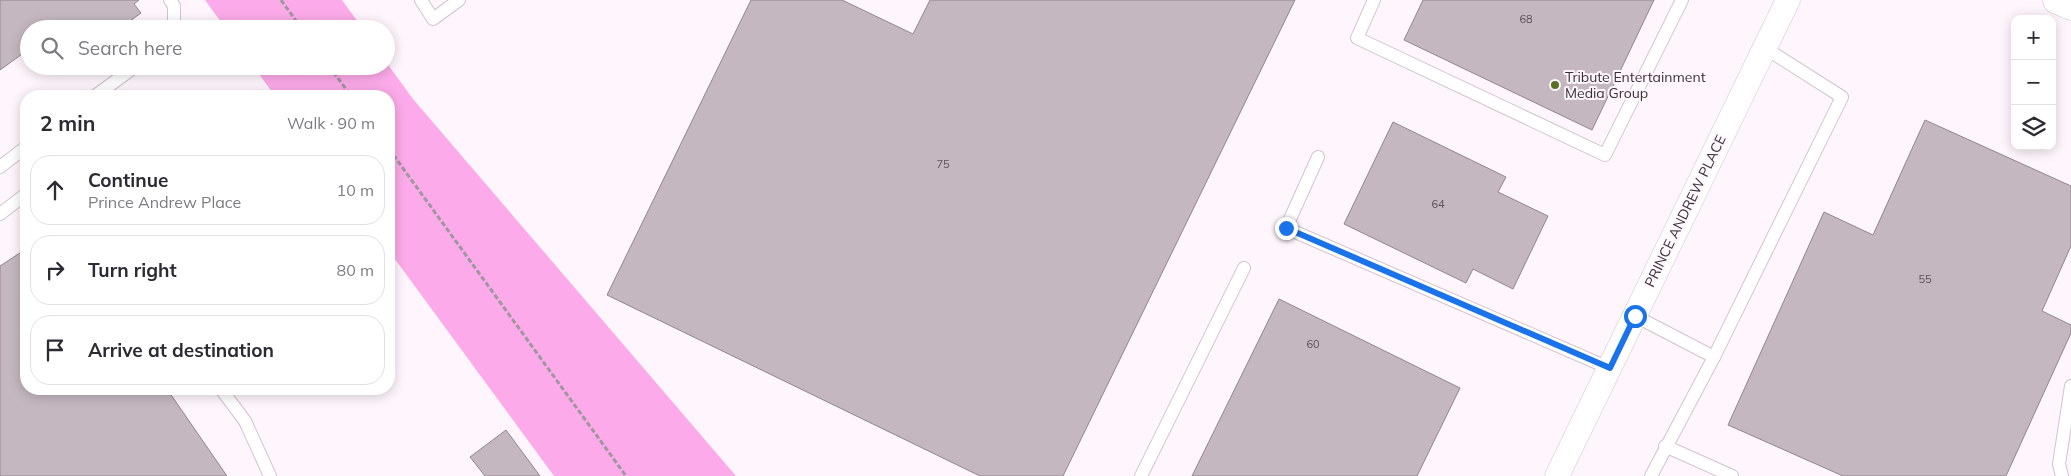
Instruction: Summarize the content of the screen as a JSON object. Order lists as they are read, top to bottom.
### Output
{
  "streets": {
    "street": ["PRINCE ANDREW PLACE"]
  },
  "places": ["Tribute Entertainment Media Group"],
  "house_numbers": [
    "68",
    "75",
    "64",
    "55",
    "60"
  ],
  "page": {
    "map_buttons": ["+", "−"],
    "search": "Search here",
    "heading": ["2 min", "Walk · 90 m"],
    "list": [
      ["Continue", "Prince Andrew Place", "10 m"],
      ["Turn right", "80 m"],
      "Arrive at destination"
    ]
  }
}
